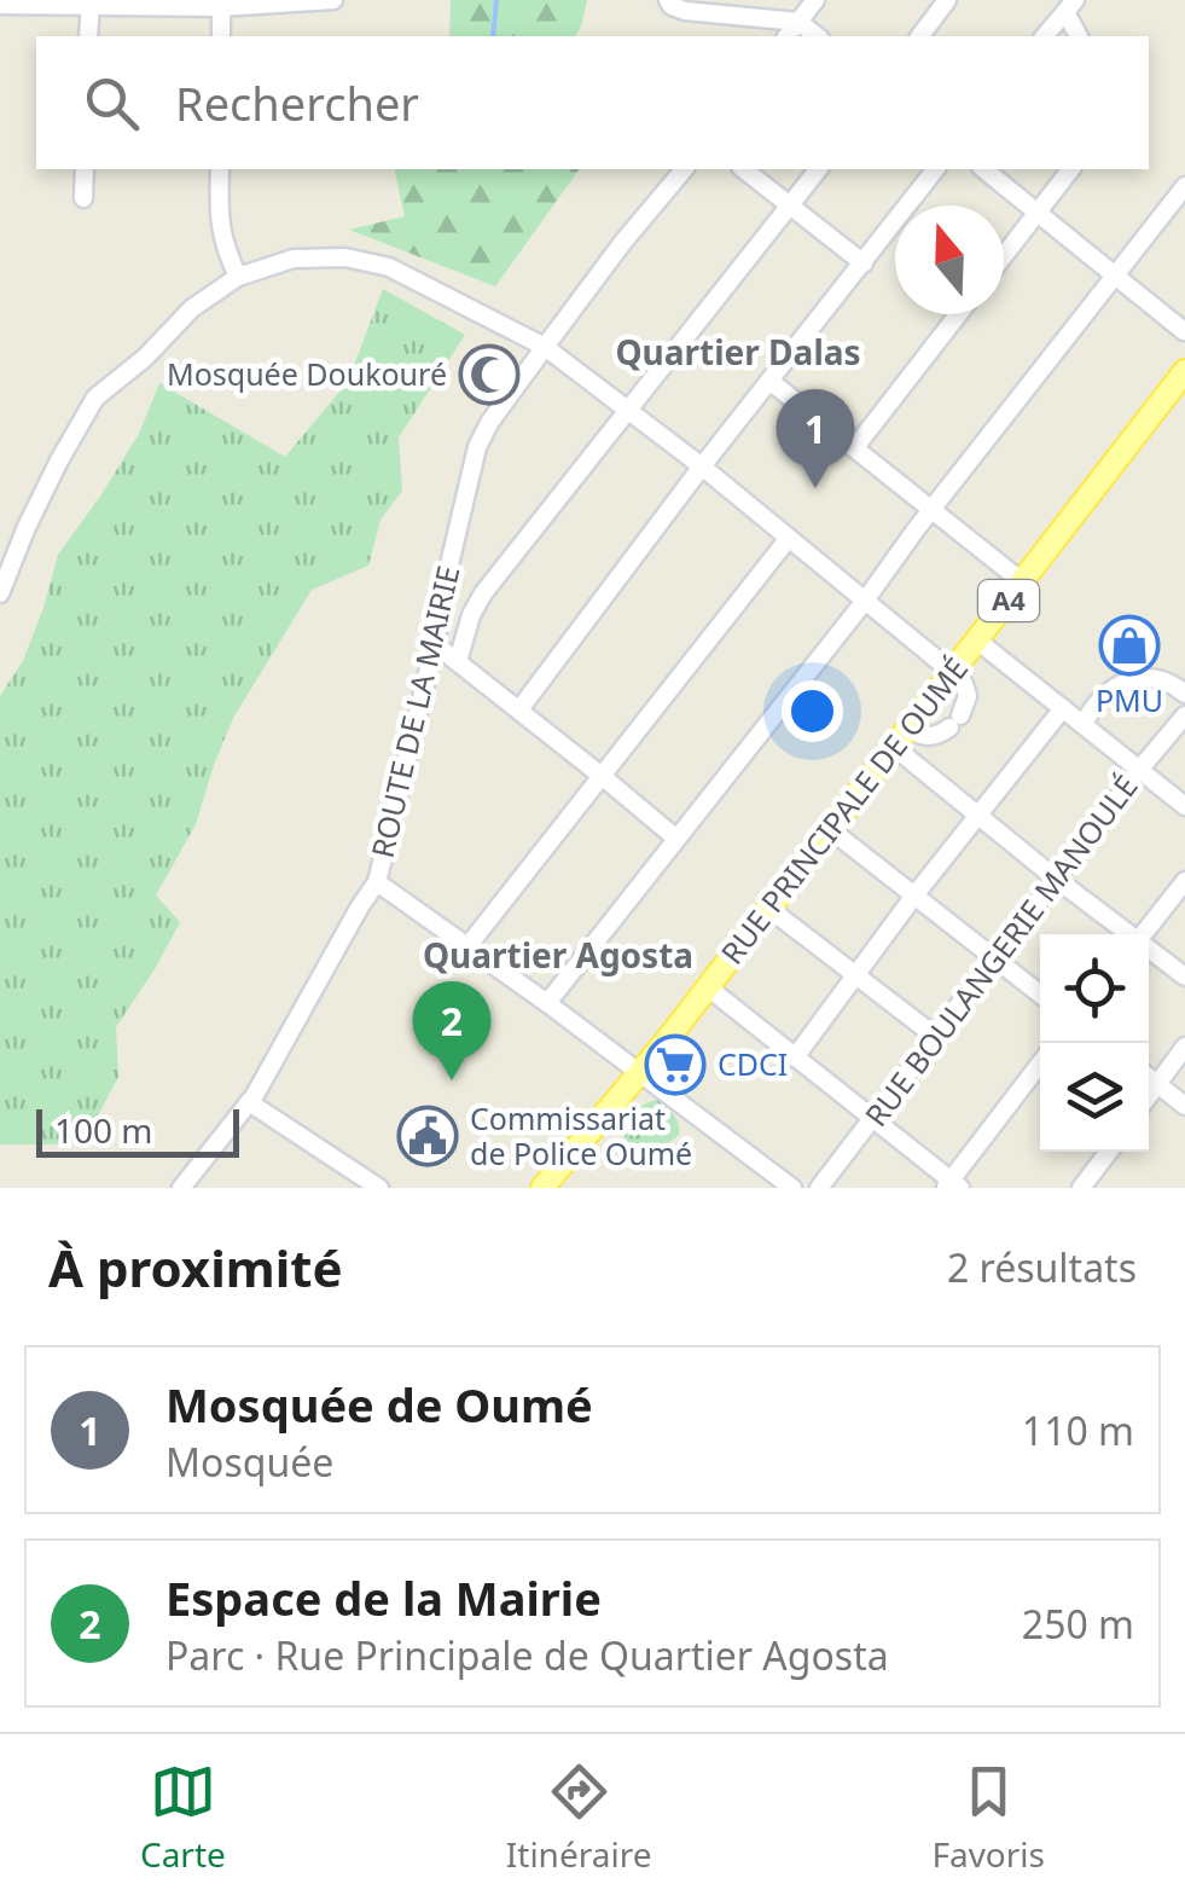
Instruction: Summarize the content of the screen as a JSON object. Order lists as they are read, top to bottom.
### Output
{
  "streets": {
    "main road": ["A4", "RUE PRINCIPALE DE OUMÉ"],
    "street": ["ROUTE DE LA MAIRIE", "RUE BOULANGERIE MANOULÉ"]
  },
  "districts": ["Quartier Dalas", "Quartier Agosta"],
  "places": {
    "mosque": ["Mosquée Doukouré"],
    "shop": ["PMU"],
    "supermarket": ["CDCI"],
    "public building": ["Commissariat de Police Oumé"]
  },
  "scale_bar": "100 m",
  "north": "top",
  "page": {
    "search": "Rechercher",
    "pins": ["1", "2"],
    "scale": "100 m",
    "heading": ["À proximité", "2 résultats"],
    "list": [
      {
        "mark": "1",
        "name": "Mosquée de Oumé",
        "note": "Mosquée",
        "value": "110 m"
      },
      {
        "mark": "2",
        "name": "Espace de la Mairie",
        "note": "Parc · Rue Principale de Quartier Agosta",
        "value": "250 m"
      }
    ],
    "nav": ["Carte", "Itinéraire", "Favoris"]
  }
}
